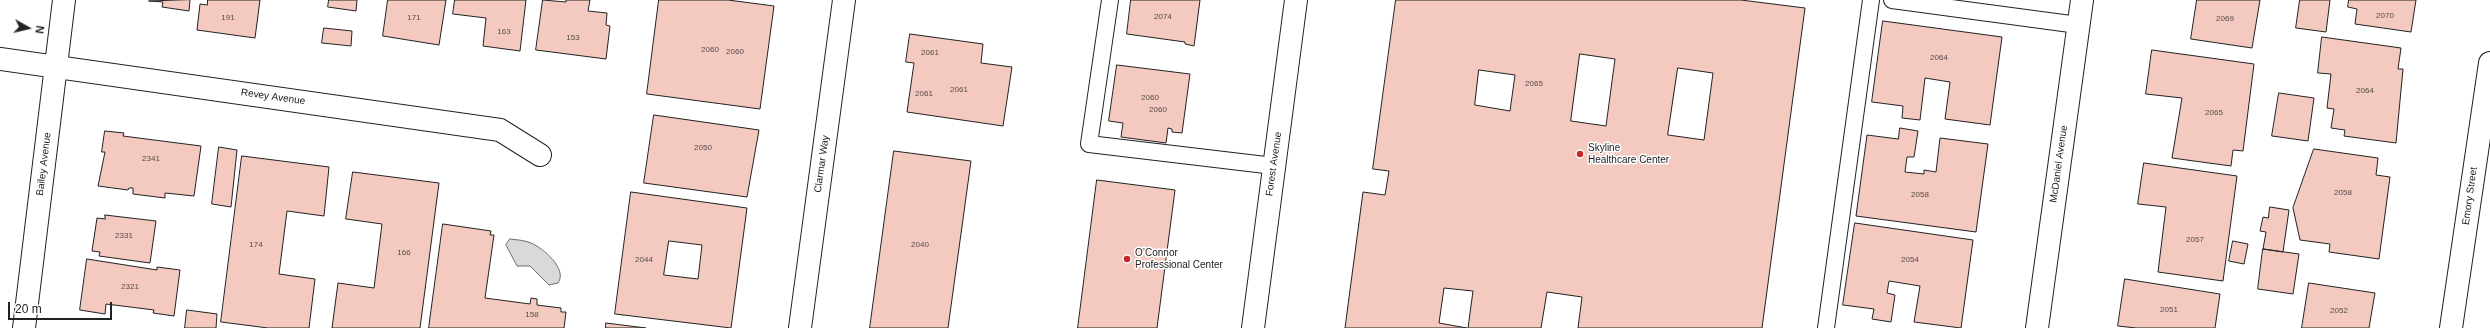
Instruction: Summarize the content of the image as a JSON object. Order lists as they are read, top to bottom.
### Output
{
  "streets": {
    "street": [
      "Revey Avenue",
      "Bailey Avenue",
      "Clarmar Way",
      "Forest Avenue",
      "McDaniel Avenue",
      "Emory Street"
    ]
  },
  "crossings": [
    ["Revey Avenue", "Bailey Avenue"]
  ],
  "places": ["Skyline Healthcare Center", "O’Connor Professional Center"],
  "house_numbers": [
    "2070",
    "2074",
    "191",
    "171",
    "2069",
    "163",
    "153",
    "2060",
    "2060",
    "2061",
    "2064",
    "2065",
    "2061",
    "2064",
    "2061",
    "2060",
    "2060",
    "2065",
    "2050",
    "2341",
    "2058",
    "2058",
    "2331",
    "2057",
    "174",
    "2040",
    "166",
    "2044",
    "2054",
    "2321",
    "2051",
    "2052",
    "158"
  ],
  "scale_bar": "20 m",
  "north": "right"
}
